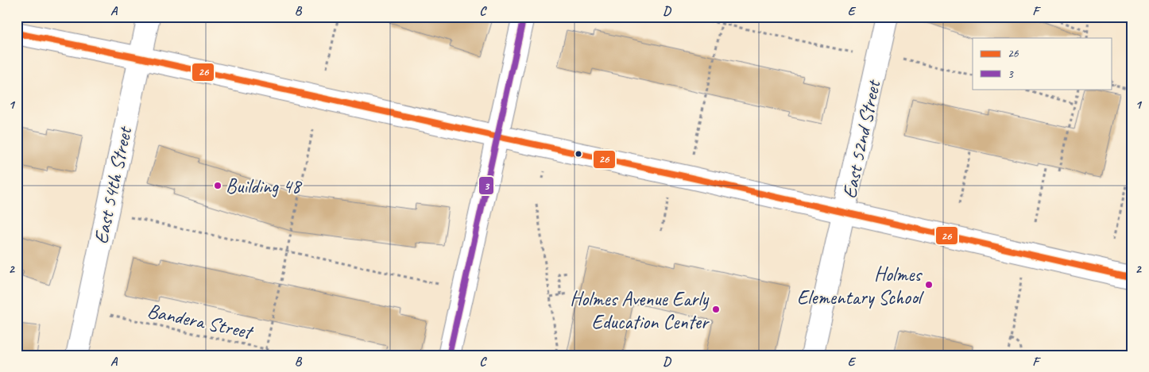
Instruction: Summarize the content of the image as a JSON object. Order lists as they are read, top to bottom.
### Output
{
  "streets": {
    "street": ["East 52nd Street", "East 54th Street"],
    "path": ["Bandera Street"]
  },
  "places": ["Building 48", "Holmes Elementary School", "Holmes Avenue Early Education Center"],
  "lines": ["transit line 3", "transit line 26"],
  "legend": ["26", "3"],
  "grid": {
    "columns": [
      "A",
      "B",
      "C",
      "D",
      "E",
      "F"
    ],
    "rows": ["1", "2"]
  }
}
